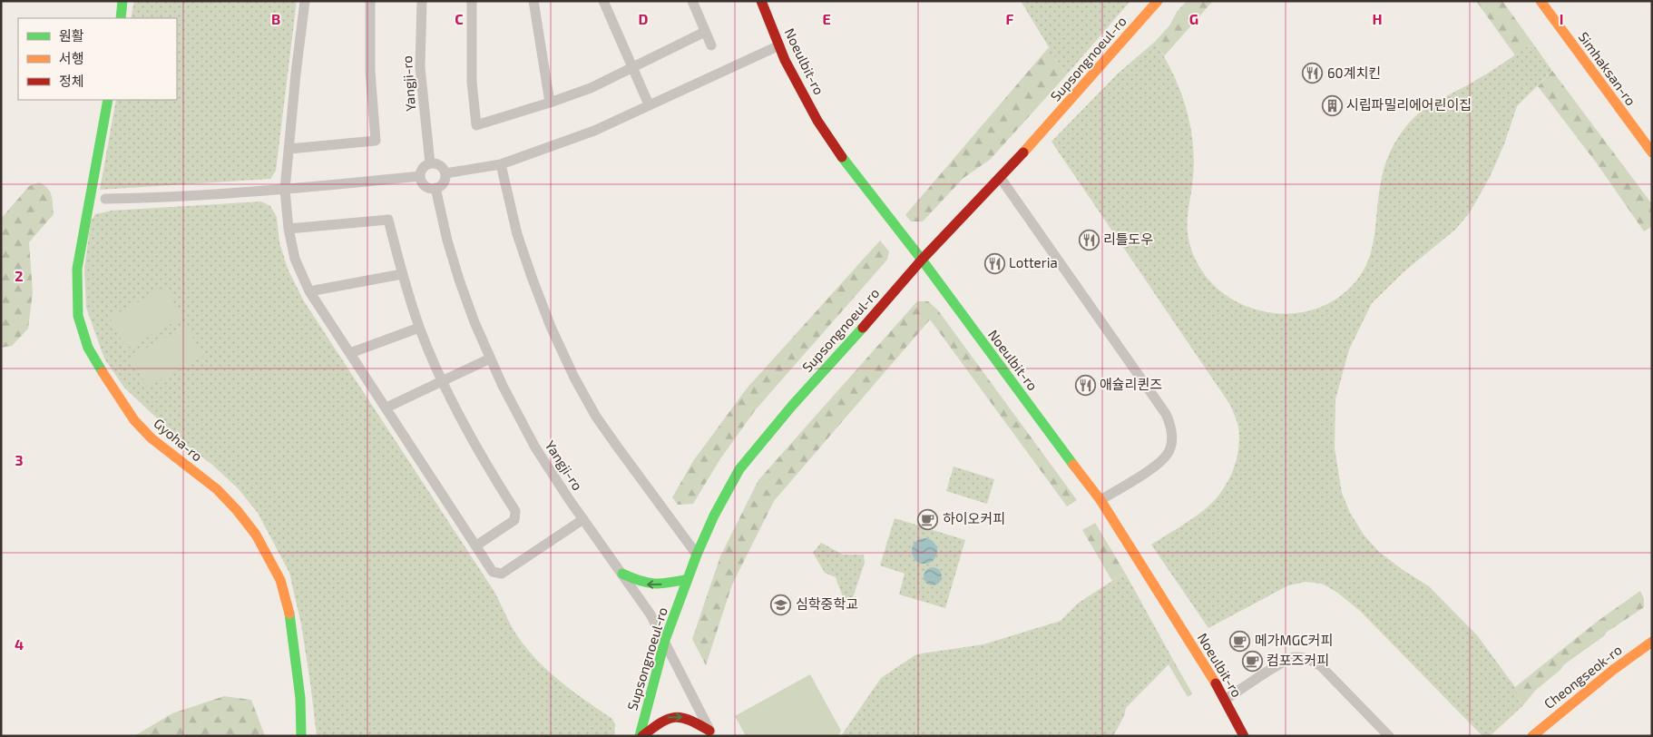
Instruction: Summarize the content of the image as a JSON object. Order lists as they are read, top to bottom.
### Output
{
  "streets": {
    "street": [
      "Supsongnoeul-ro",
      "Noeulbit-ro",
      "Simhaksan-ro",
      "Yangji-ro",
      "Gyoha-ro",
      "Cheongseok-ro"
    ]
  },
  "crossings": [
    ["Supsongnoeul-ro", "Noeulbit-ro"],
    ["Supsongnoeul-ro", "Yangji-ro"]
  ],
  "places": {
    "restaurant": [
      "60계치킨",
      "리틀도우",
      "Lotteria",
      "애슐리퀸즈"
    ],
    "building": ["시립파밀리에어린이집"],
    "cafe": ["하이오커피", "메가MGC커피", "컴포즈커피"],
    "school or university": ["심학중학교"]
  },
  "legend": ["원활", "서행", "정체"],
  "grid": {
    "columns": [
      "B",
      "C",
      "D",
      "E",
      "F",
      "G",
      "H",
      "I"
    ],
    "rows": ["2", "3", "4"]
  }
}
